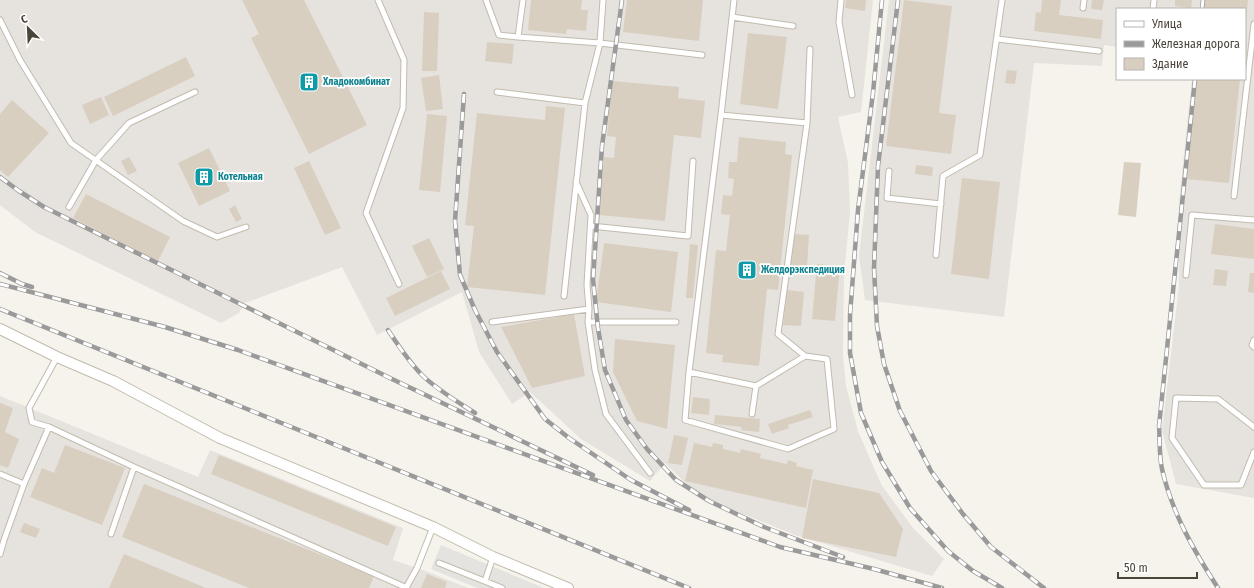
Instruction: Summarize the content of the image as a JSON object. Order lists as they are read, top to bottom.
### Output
{
  "places": {
    "building": ["Хладокомбинат", "Котельная", "Желдорэкспедиция"]
  },
  "legend": ["Улица", "Железная дорога", "Здание"],
  "scale_bar": "50 m",
  "north": "top left"
}
